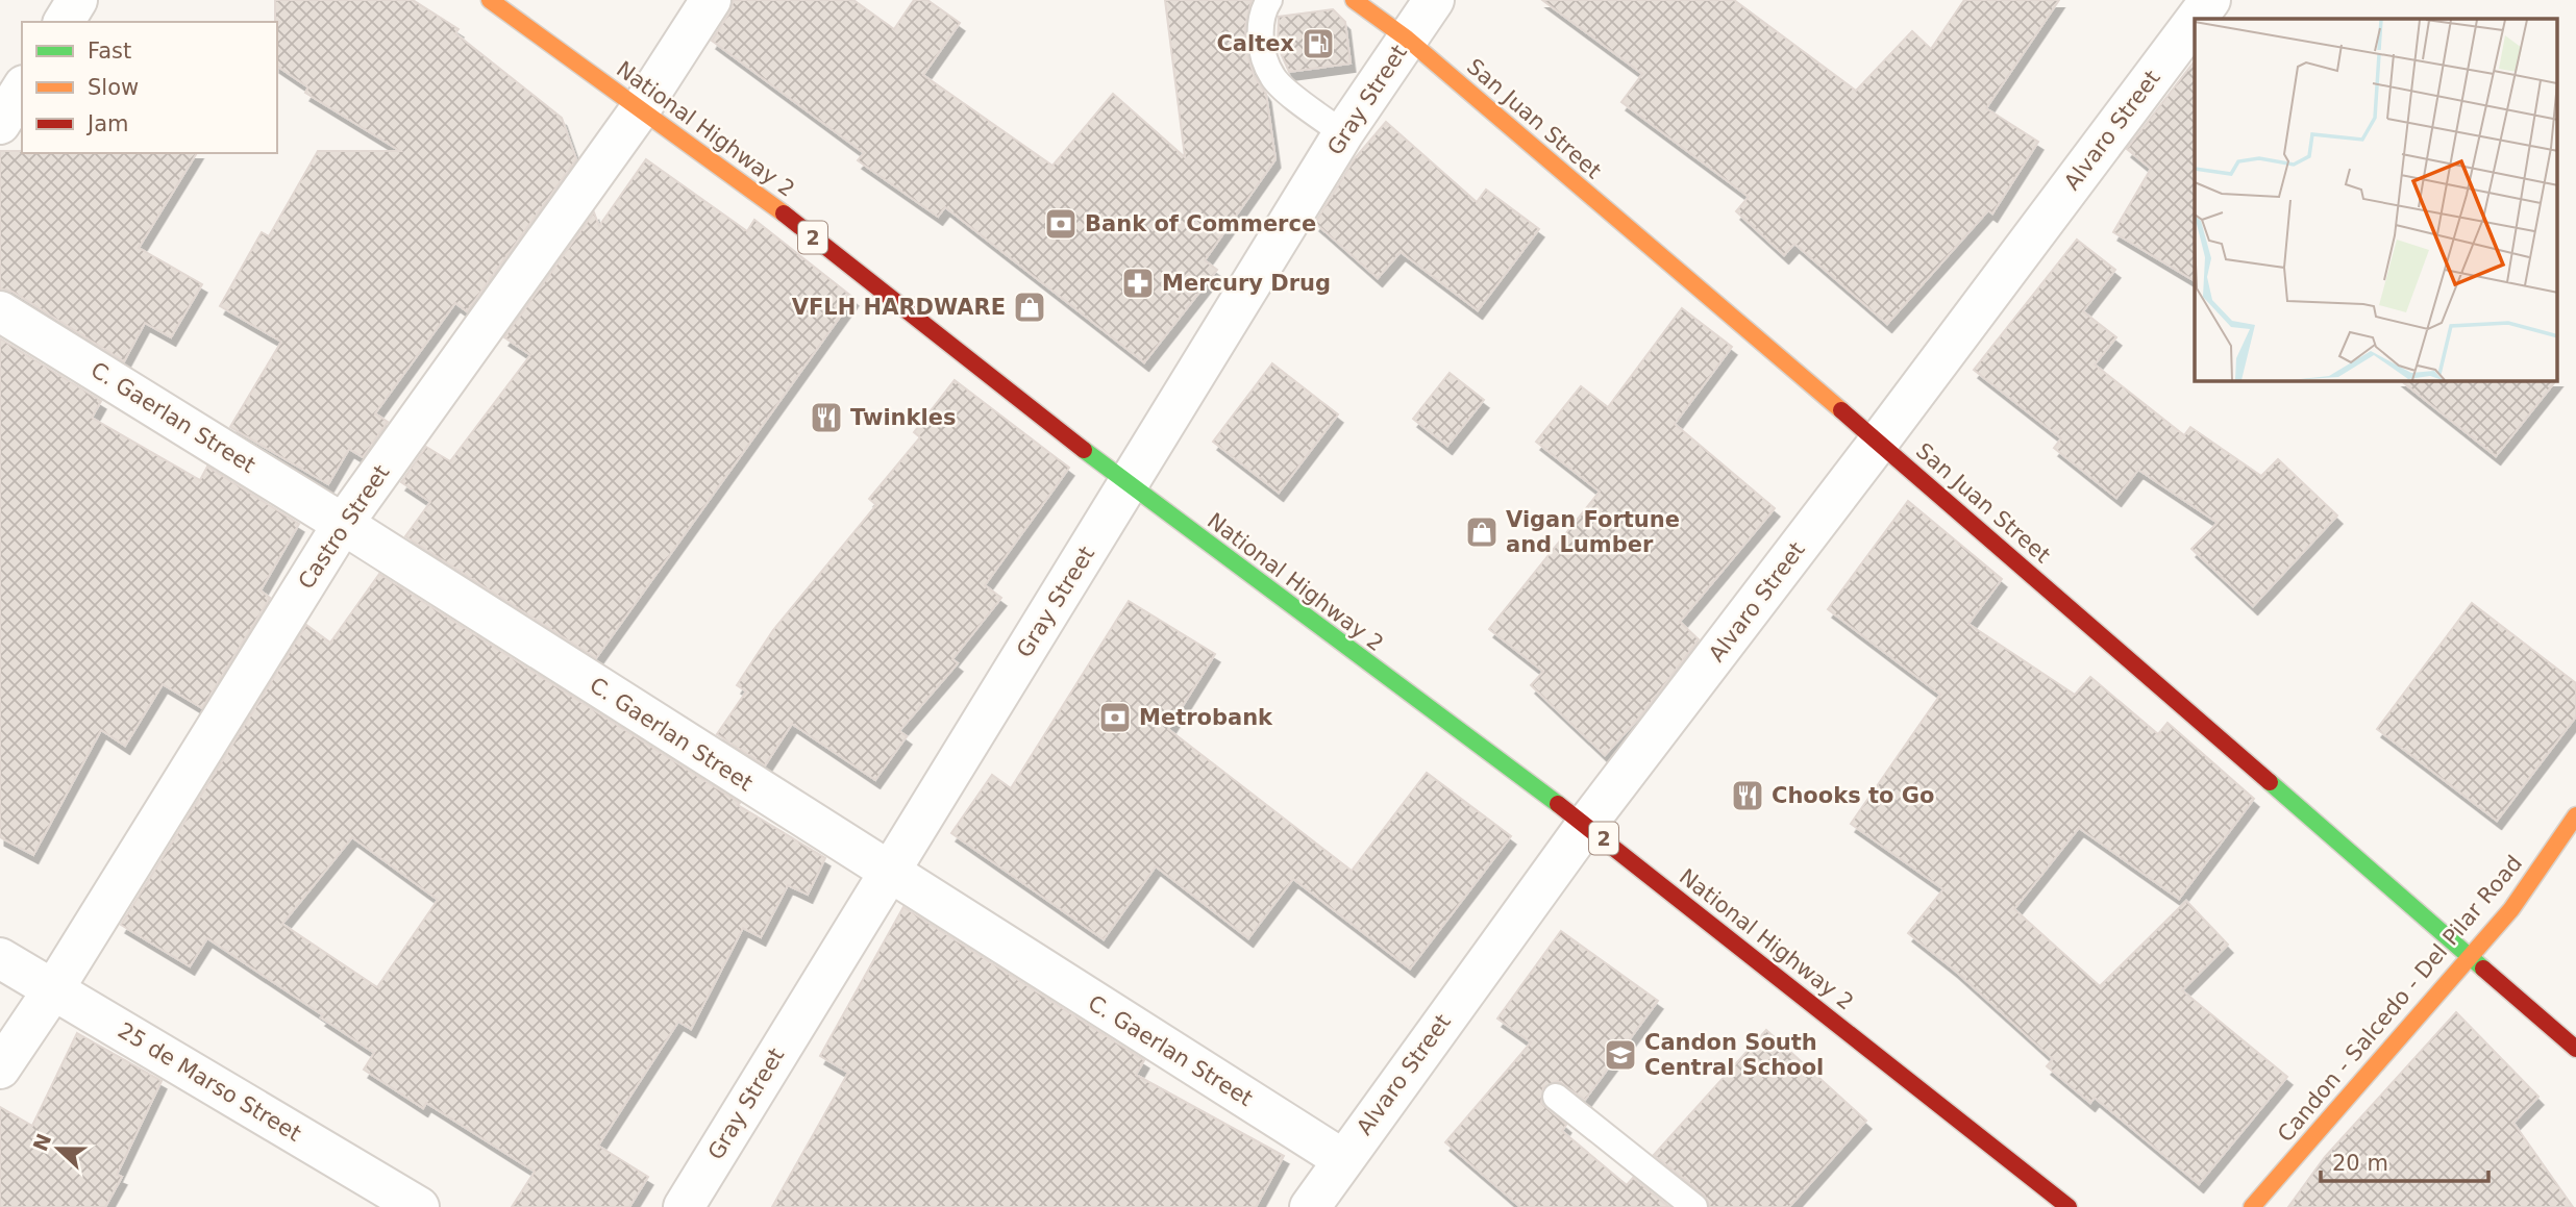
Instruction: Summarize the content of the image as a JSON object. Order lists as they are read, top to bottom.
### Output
{
  "streets": {
    "main road": [
      "San Juan Street",
      "National Highway 2",
      "2",
      "Candon - Salcedo - Del Pilar Road"
    ],
    "street": [
      "Gray Street",
      "Alvaro Street",
      "C. Gaerlan Street",
      "Castro Street",
      "25 de Marso Street"
    ]
  },
  "crossings": [
    ["Gray Street", "San Juan Street"],
    ["Gray Street", "National Highway 2"],
    ["Gray Street", "C. Gaerlan Street"],
    ["San Juan Street", "Alvaro Street"],
    ["San Juan Street", "Candon - Salcedo - Del Pilar Road"],
    ["National Highway 2", "Alvaro Street"],
    ["National Highway 2", "Castro Street"],
    ["Alvaro Street", "C. Gaerlan Street"],
    ["C. Gaerlan Street", "Castro Street"],
    ["Castro Street", "25 de Marso Street"]
  ],
  "places": {
    "fuel station": ["Caltex"],
    "bank": ["Bank of Commerce", "Metrobank"],
    "pharmacy": ["Mercury Drug"],
    "shop": ["VFLH HARDWARE", "Vigan Fortune and Lumber"],
    "restaurant": ["Twinkles", "Chooks to Go"],
    "school or university": ["Candon South Central School"]
  },
  "legend": ["Fast", "Slow", "Jam"],
  "scale_bar": "20 m",
  "north": "left"
}
